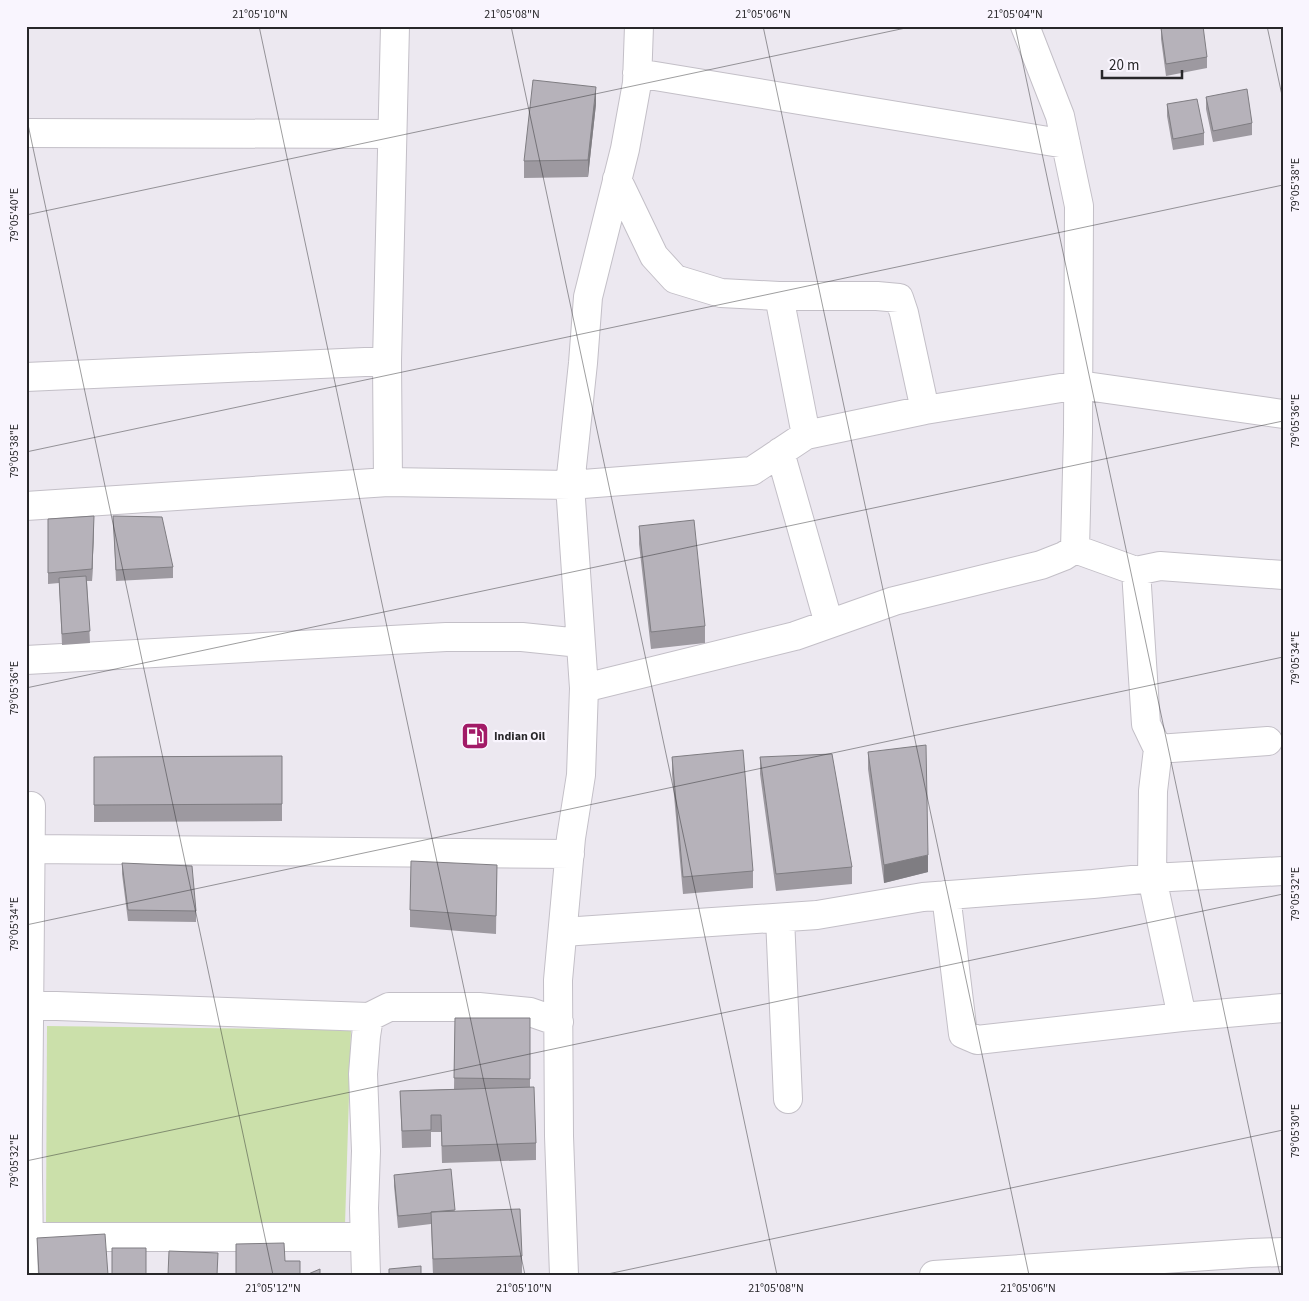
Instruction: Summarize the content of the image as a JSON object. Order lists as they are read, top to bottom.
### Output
{
  "places": {
    "fuel station": ["Indian Oil"]
  },
  "scale_bar": "20 m",
  "coordinates": [
    "21°05'10\"N",
    "21°05'08\"N",
    "21°05'06\"N",
    "21°05'04\"N",
    "79°05'38\"E",
    "79°05'40\"E",
    "79°05'36\"E",
    "79°05'34\"E",
    "79°05'32\"E",
    "79°05'30\"E",
    "21°05'12\"N"
  ]
}
